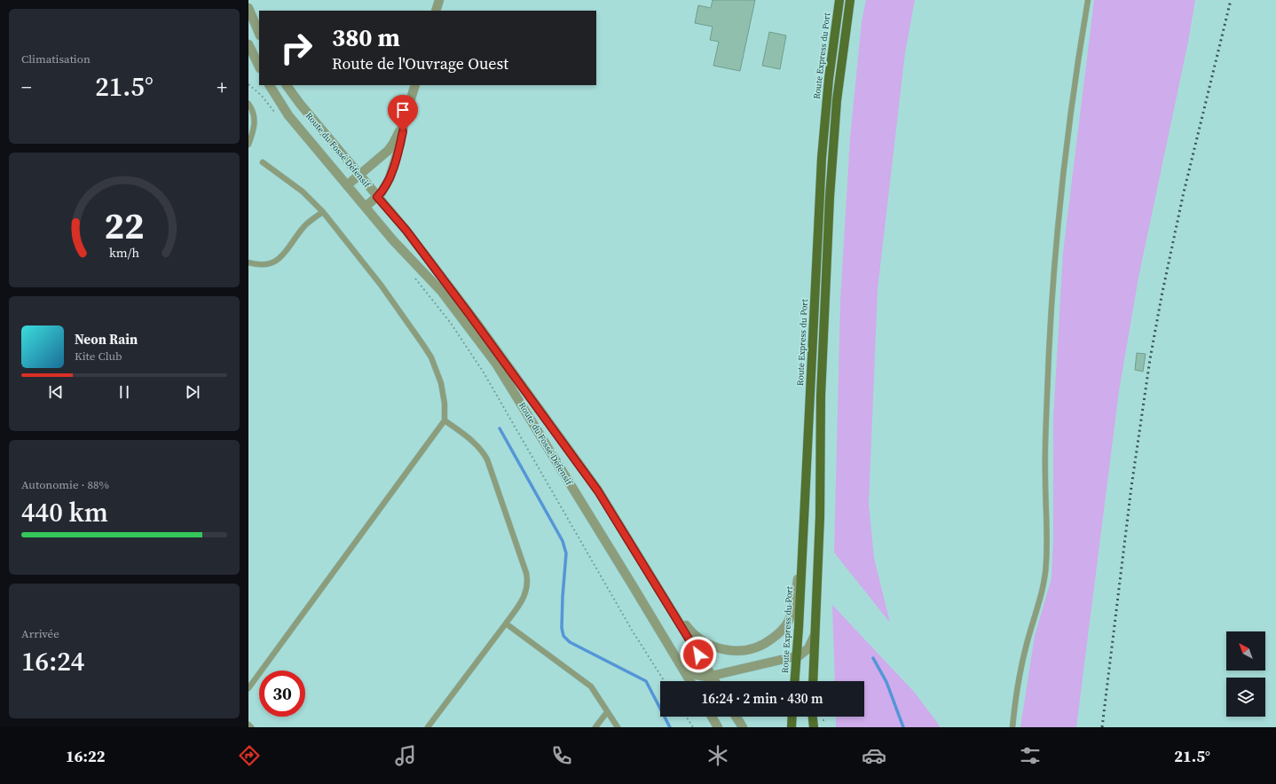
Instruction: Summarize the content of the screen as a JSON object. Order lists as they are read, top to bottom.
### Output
{
  "streets": {
    "main road": ["Route Express du Port"],
    "street": ["Route du Fossé Défensif"]
  },
  "north": "top left",
  "page": {
    "tile": [
      "Climatisation",
      ["Autonomie · 88%", "440 km"],
      ["Arrivée", "16:24"]
    ],
    "turn": ["380 m", "Route de l'Ouvrage Ouest"],
    "heat": ["−", "21.5°", "+"],
    "song": ["Neon Rain", "Kite Club"],
    "limit": "30",
    "trip": "16:24 · 2 min · 430 m",
    "tabs": ["16:22", "21.5°"],
    "gauge": ["22", "km/h"]
  }
}
